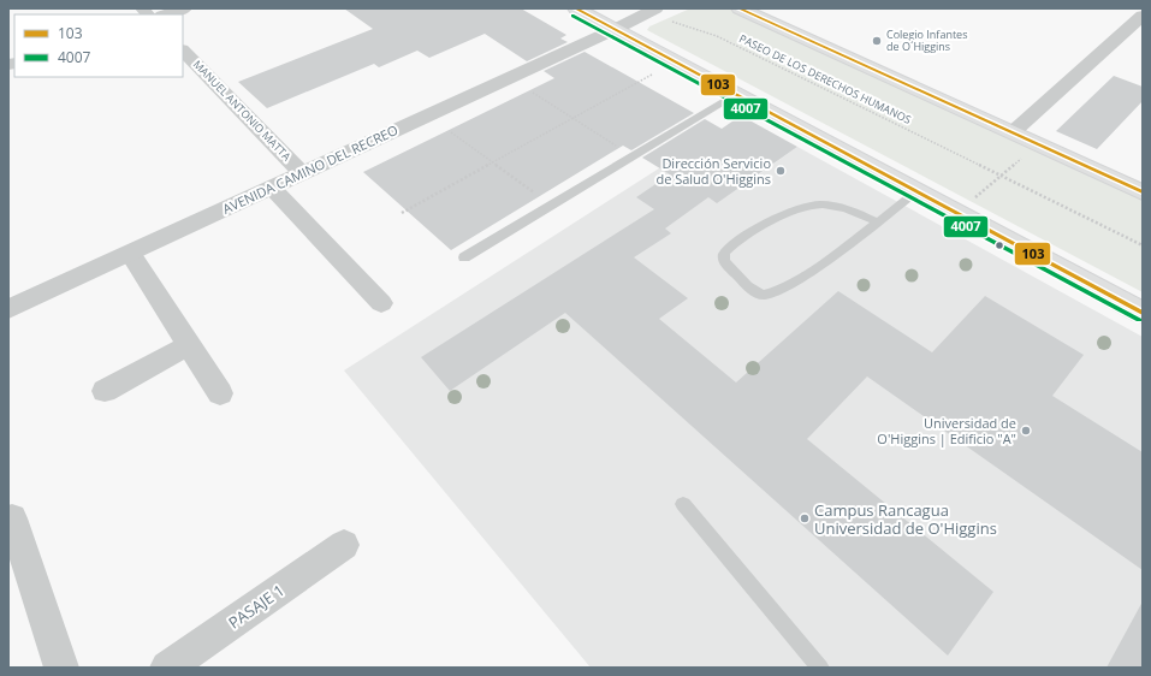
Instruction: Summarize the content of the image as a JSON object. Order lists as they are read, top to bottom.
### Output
{
  "streets": {
    "street": ["MANUEL ANTONIO MATTA", "AVENIDA CAMINO DEL RECREO", "PASAJE 1"],
    "path": ["PASEO DE LOS DERECHOS HUMANOS"]
  },
  "crossings": [
    ["PASEO DE LOS DERECHOS HUMANOS", "AVENIDA CAMINO DEL RECREO"],
    ["MANUEL ANTONIO MATTA", "AVENIDA CAMINO DEL RECREO"]
  ],
  "places": [
    "Colegio Infantes de O´Higgins",
    "Dirección Servicio de Salud O'Higgins",
    "Universidad de O'Higgins | Edificio \"A\"",
    "Campus Rancagua Universidad de O'Higgins"
  ],
  "lines": ["transit line 103", "transit line 4007"],
  "legend": ["103", "4007"]
}
